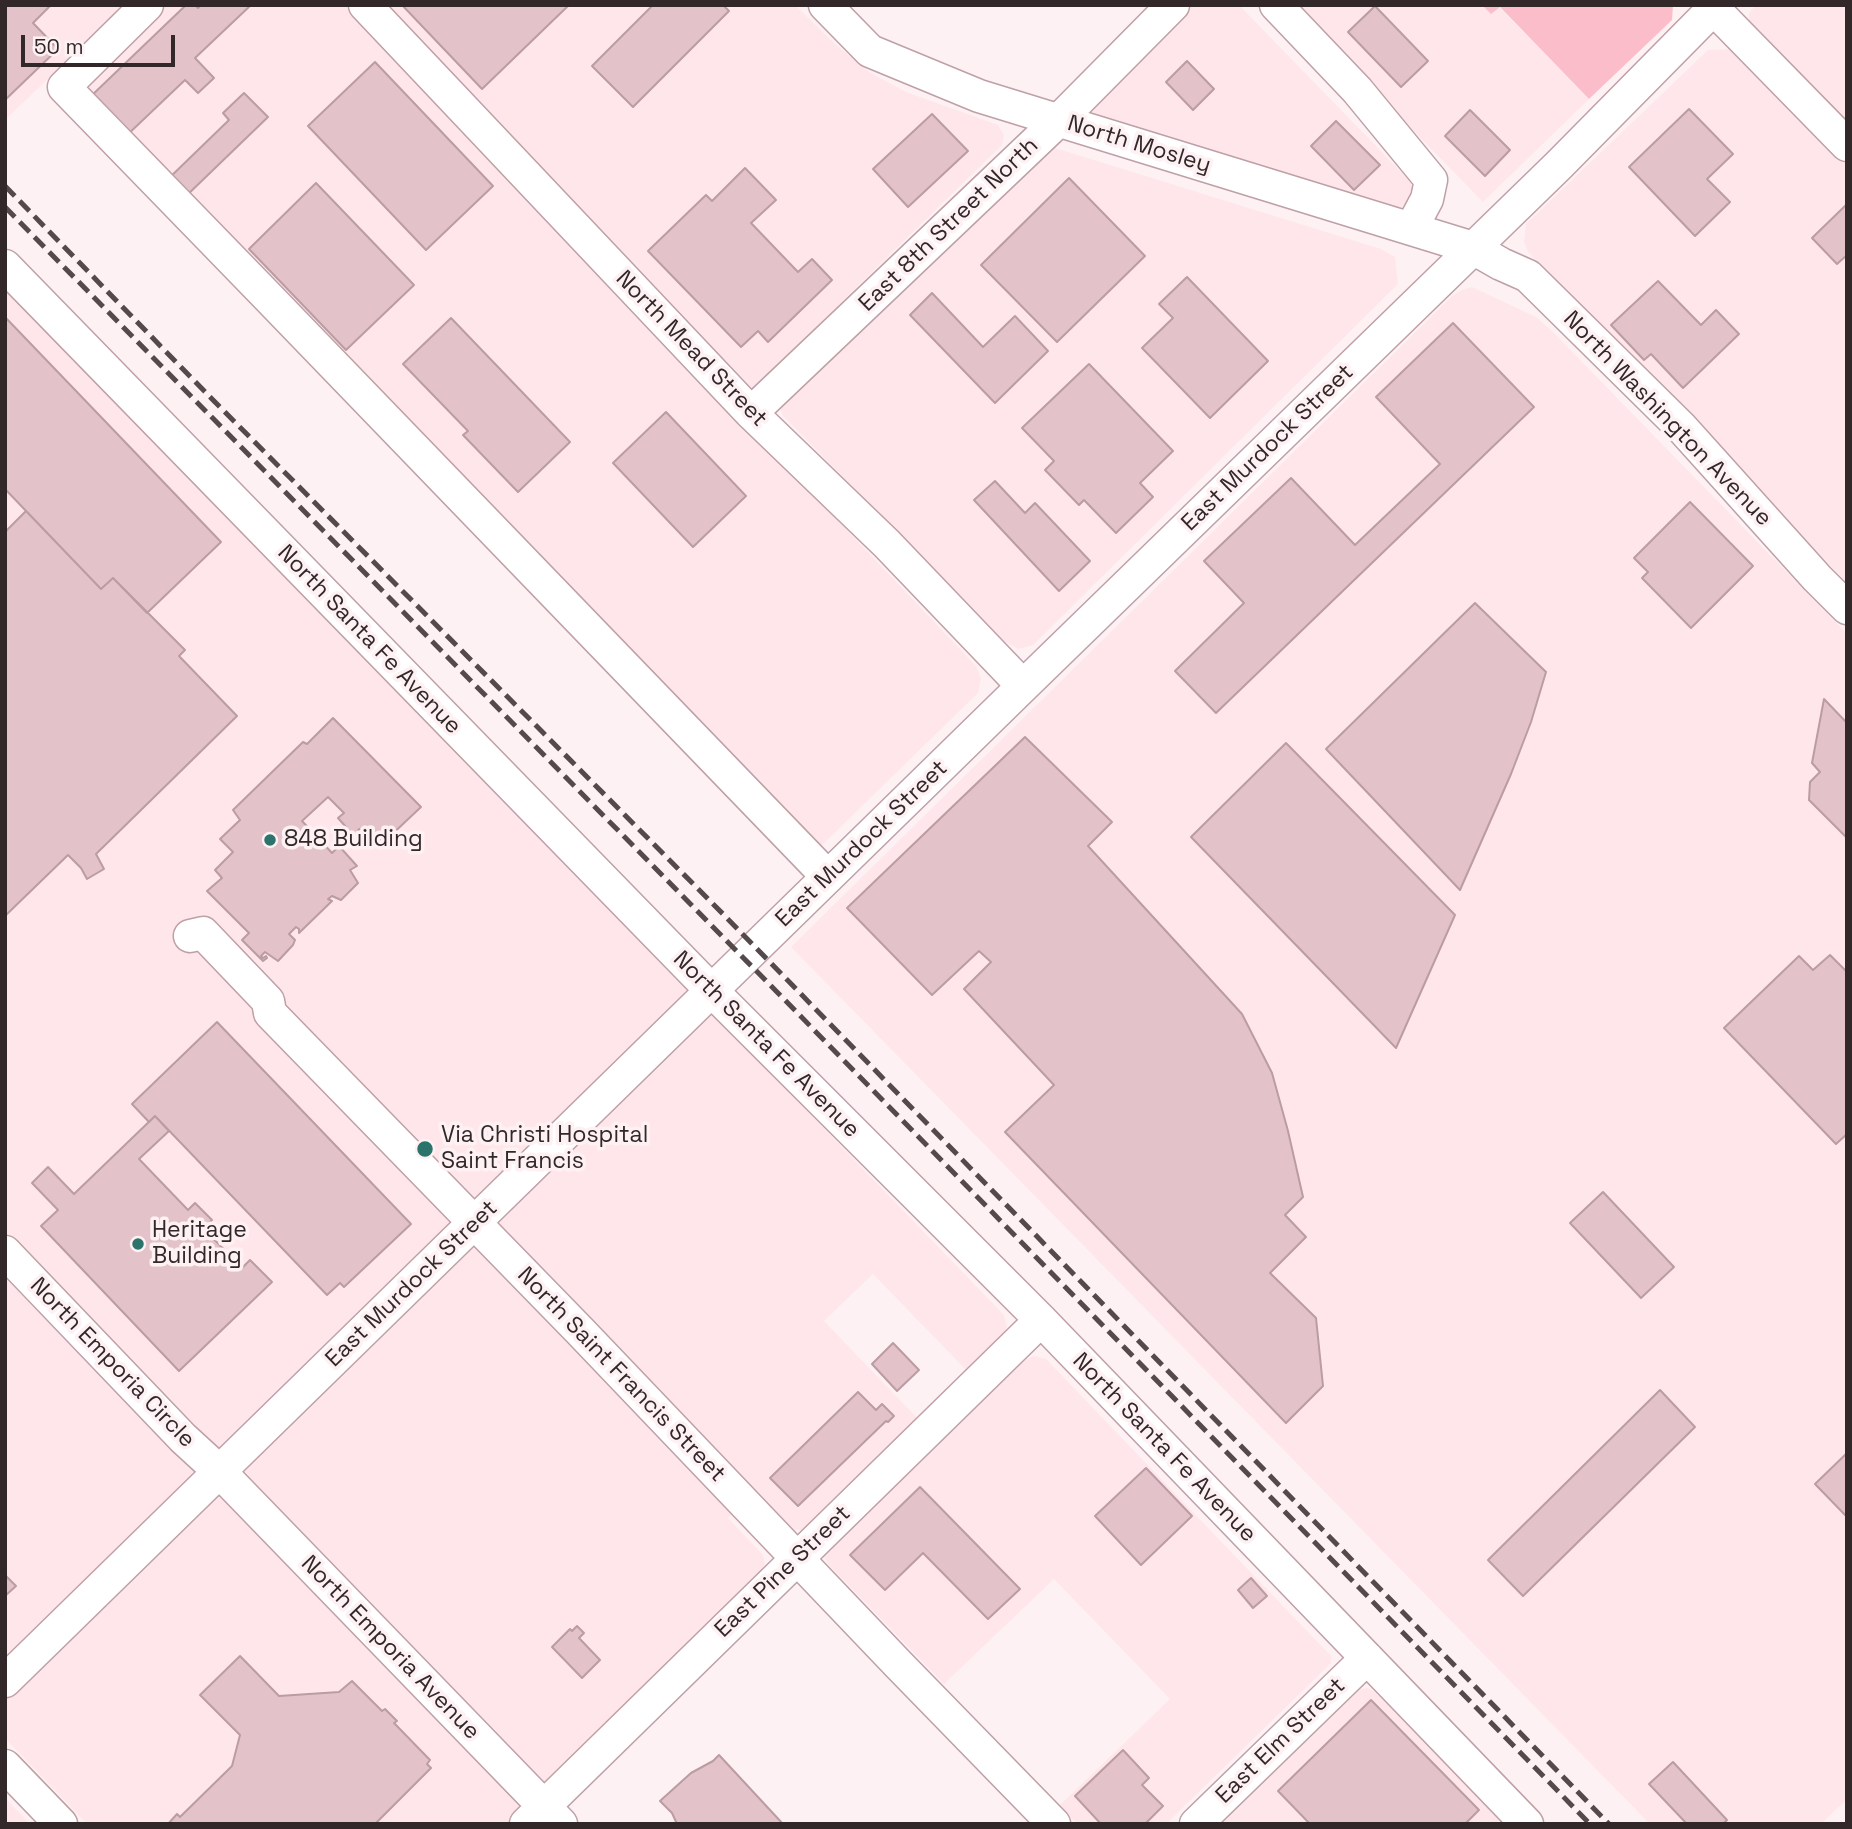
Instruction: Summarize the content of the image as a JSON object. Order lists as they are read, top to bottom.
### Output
{
  "streets": {
    "street": [
      "North Mosley",
      "East 8th Street North",
      "North Mead Street",
      "North Washington Avenue",
      "East Murdock Street",
      "North Santa Fe Avenue",
      "North Emporia Circle",
      "North Saint Francis Street",
      "East Pine Street",
      "North Emporia Avenue",
      "East Elm Street"
    ]
  },
  "crossings": [
    ["North Mosley", "East 8th Street North"],
    ["North Mosley", "North Washington Avenue"],
    ["North Mosley", "East Murdock Street"],
    ["East 8th Street North", "North Mead Street"],
    ["North Mead Street", "East Murdock Street"],
    ["North Washington Avenue", "East Murdock Street"],
    ["East Murdock Street", "North Santa Fe Avenue"],
    ["East Murdock Street", "North Emporia Circle"],
    ["East Murdock Street", "North Saint Francis Street"],
    ["East Murdock Street", "North Emporia Avenue"],
    ["North Santa Fe Avenue", "East Pine Street"],
    ["North Santa Fe Avenue", "East Elm Street"],
    ["North Emporia Circle", "North Emporia Avenue"],
    ["North Saint Francis Street", "East Pine Street"],
    ["East Pine Street", "North Emporia Avenue"]
  ],
  "places": ["848 Building", "Via Christi Hospital Saint Francis", "Heritage Building"],
  "scale_bar": "50 m"
}
